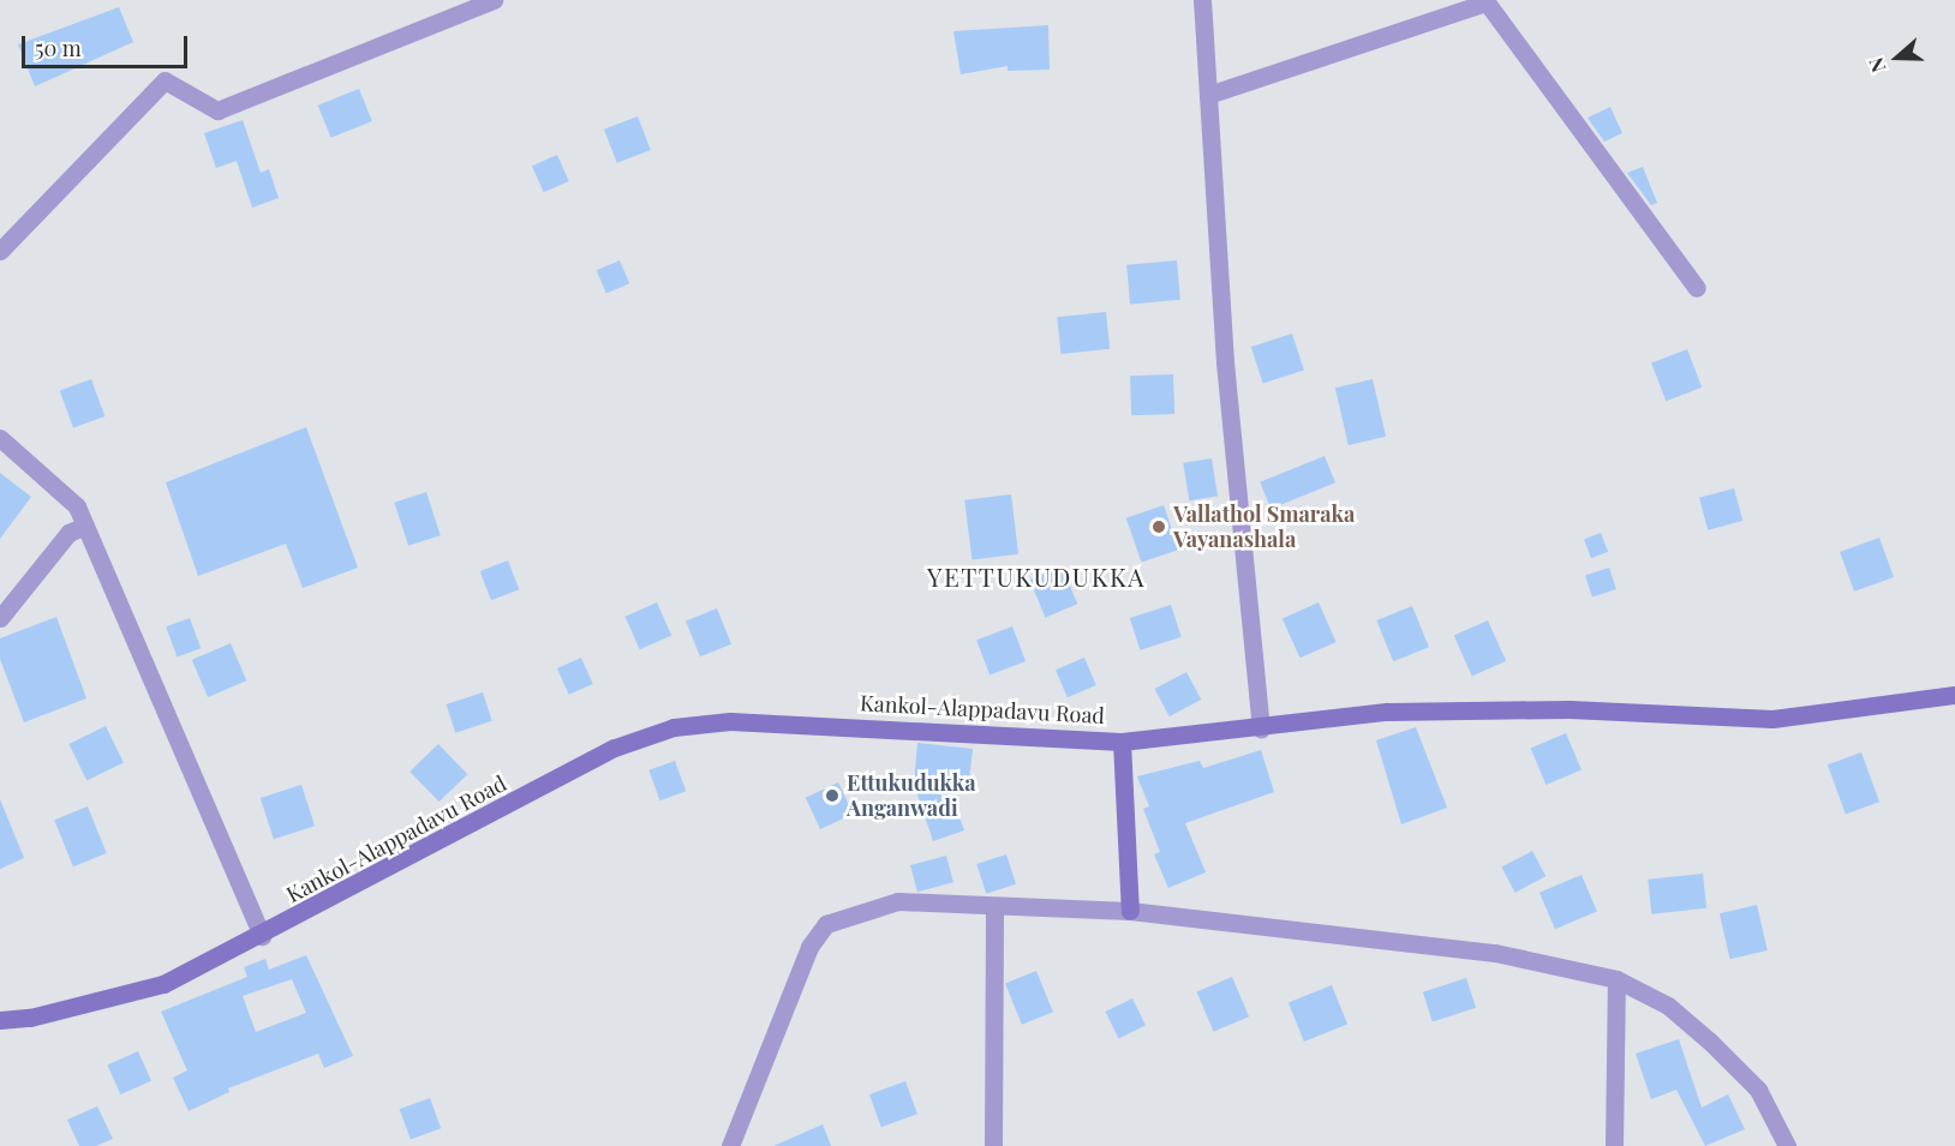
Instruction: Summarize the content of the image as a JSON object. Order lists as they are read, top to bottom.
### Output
{
  "streets": {
    "main road": ["Kankol-Alappadavu Road"]
  },
  "districts": ["YETTUKUDUKKA"],
  "places": ["Vallathol Smaraka Vayanashala", "Ettukudukka Anganwadi"],
  "scale_bar": "50 m",
  "north": "left"
}
